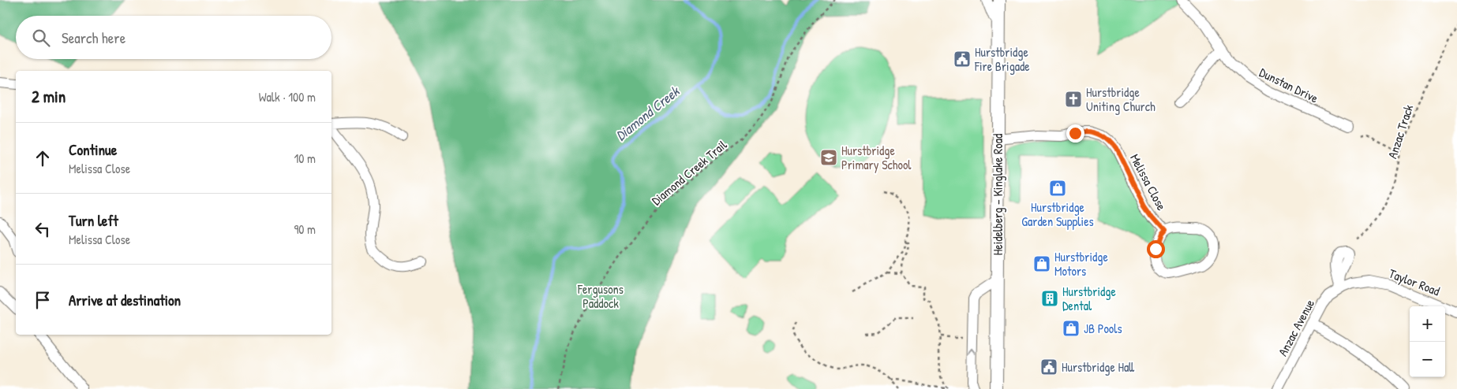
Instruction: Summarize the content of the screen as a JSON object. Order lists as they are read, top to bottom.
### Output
{
  "streets": {
    "main road": ["Heidelberg – Kinglake Road"],
    "street": [
      "Dunstan Drive",
      "Melissa Close",
      "Taylor Road",
      "Anzac Avenue"
    ],
    "path": ["Anzac Track", "Diamond Creek Trail"]
  },
  "crossings": [
    ["Melissa Close", "Heidelberg – Kinglake Road"],
    ["Taylor Road", "Anzac Avenue"]
  ],
  "water": ["Diamond Creek"],
  "parks": ["Fergusons Paddock"],
  "places": {
    "public building": ["Hurstbridge Fire Brigade", "Hurstbridge Hall"],
    "church": ["Hurstbridge Uniting Church"],
    "school or university": ["Hurstbridge Primary School"],
    "shop": ["Hurstbridge Garden Supplies", "Hurstbridge Motors", "JB Pools"],
    "building": ["Hurstbridge Dental"]
  },
  "page": {
    "search": "Search here",
    "heading": ["2 min", "Walk · 100 m"],
    "list": [
      ["Continue", "Melissa Close", "10 m"],
      ["Turn left", "Melissa Close", "90 m"],
      "Arrive at destination"
    ],
    "map_buttons": ["+", "−"]
  }
}
